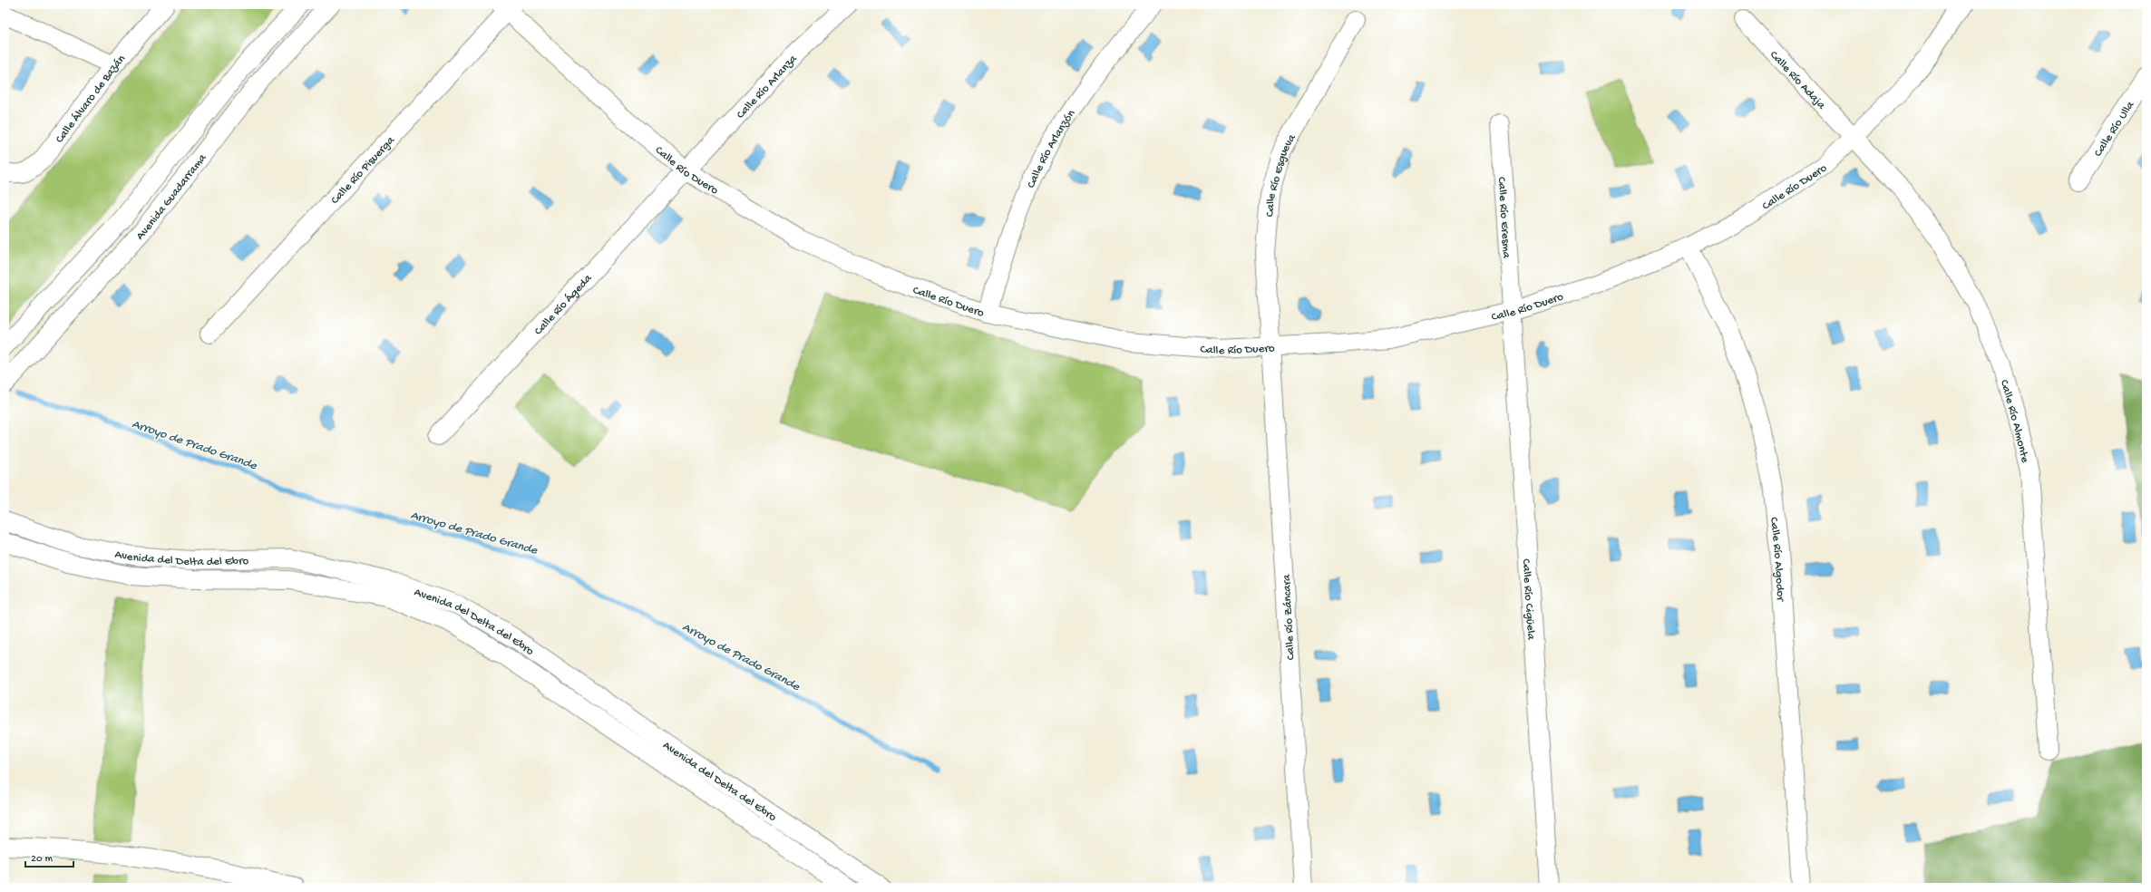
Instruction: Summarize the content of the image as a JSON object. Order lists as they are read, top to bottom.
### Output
{
  "streets": {
    "street": [
      "Calle Río Adaja",
      "Calle Río Arlanza",
      "Calle Álvaro de Bazán",
      "Calle Río Ulla",
      "Calle Río Arlanzón",
      "Calle Río Duero",
      "Calle Río Pisuerga",
      "Calle Río Esgueva",
      "Avenida Guadarrama",
      "Calle Río Eresma",
      "Calle Río Ágeda",
      "Calle Río Almonte",
      "Avenida del Delta del Ebro",
      "Calle Río Algodor",
      "Calle Río Cigüela",
      "Calle Río Záncara"
    ]
  },
  "crossings": [
    ["Calle Río Adaja", "Calle Río Duero"],
    ["Calle Río Adaja", "Calle Río Almonte"],
    ["Calle Río Arlanza", "Calle Río Duero"],
    ["Calle Río Arlanza", "Calle Río Ágeda"],
    ["Calle Río Arlanzón", "Calle Río Duero"],
    ["Calle Río Duero", "Calle Río Pisuerga"],
    ["Calle Río Duero", "Calle Río Esgueva"],
    ["Calle Río Duero", "Calle Río Eresma"],
    ["Calle Río Duero", "Calle Río Ágeda"],
    ["Calle Río Duero", "Calle Río Almonte"],
    ["Calle Río Duero", "Calle Río Algodor"],
    ["Calle Río Duero", "Calle Río Cigüela"],
    ["Calle Río Duero", "Calle Río Záncara"],
    ["Calle Río Esgueva", "Calle Río Záncara"],
    ["Calle Río Eresma", "Calle Río Cigüela"]
  ],
  "water": ["Arroyo de Prado Grande"],
  "scale_bar": "20 m"
}
